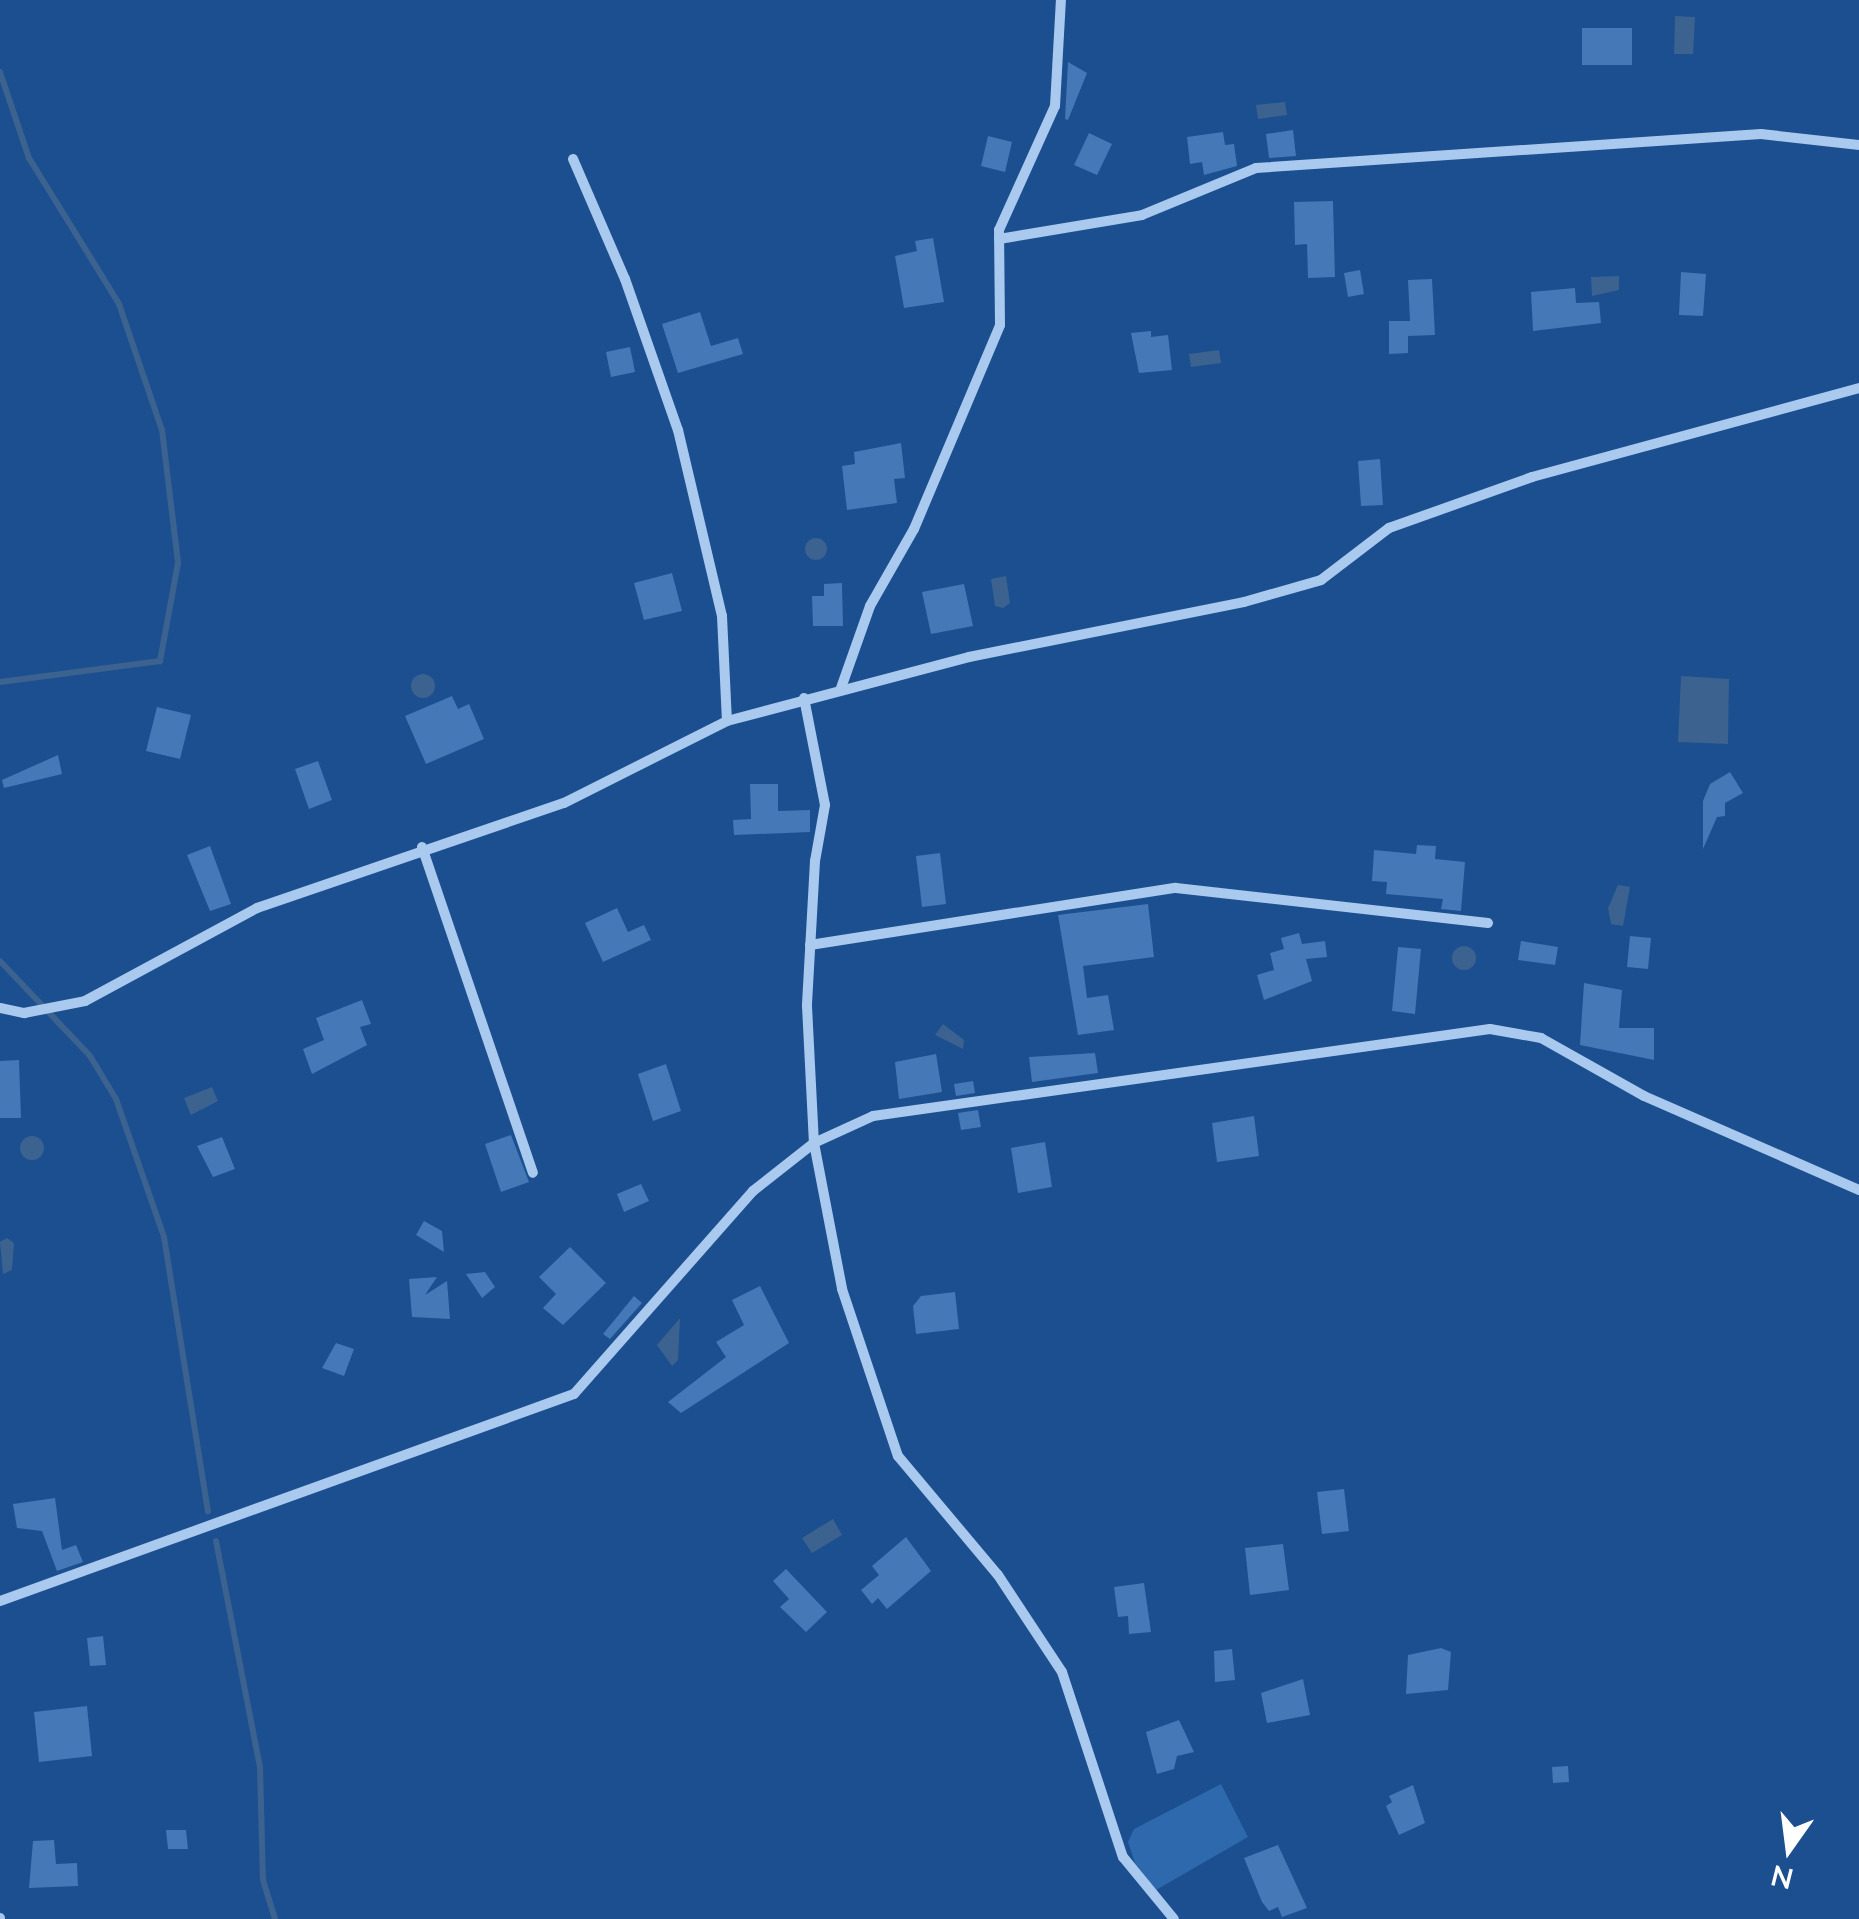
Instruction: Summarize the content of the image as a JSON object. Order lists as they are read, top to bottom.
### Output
{
  "north": "bottom"
}
